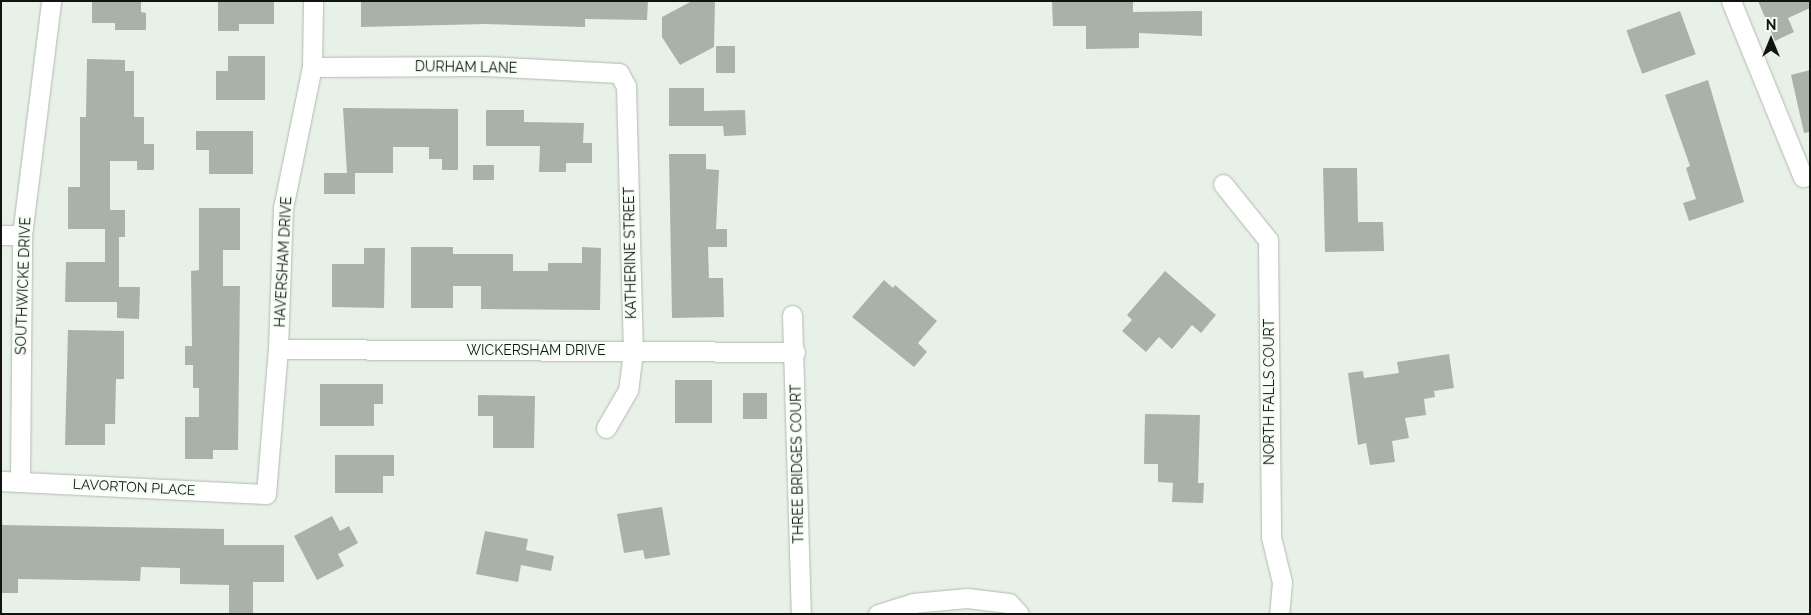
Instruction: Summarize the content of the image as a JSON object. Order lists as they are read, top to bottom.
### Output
{
  "streets": {
    "street": [
      "DURHAM LANE",
      "KATHERINE STREET",
      "HAVERSHAM DRIVE",
      "SOUTHWICKE DRIVE",
      "WICKERSHAM DRIVE",
      "NORTH FALLS COURT",
      "THREE BRIDGES COURT",
      "LAVORTON PLACE"
    ]
  },
  "crossings": [
    ["DURHAM LANE", "KATHERINE STREET"],
    ["DURHAM LANE", "HAVERSHAM DRIVE"],
    ["KATHERINE STREET", "WICKERSHAM DRIVE"],
    ["HAVERSHAM DRIVE", "WICKERSHAM DRIVE"],
    ["HAVERSHAM DRIVE", "LAVORTON PLACE"],
    ["SOUTHWICKE DRIVE", "LAVORTON PLACE"],
    ["WICKERSHAM DRIVE", "THREE BRIDGES COURT"]
  ],
  "north": "top"
}
